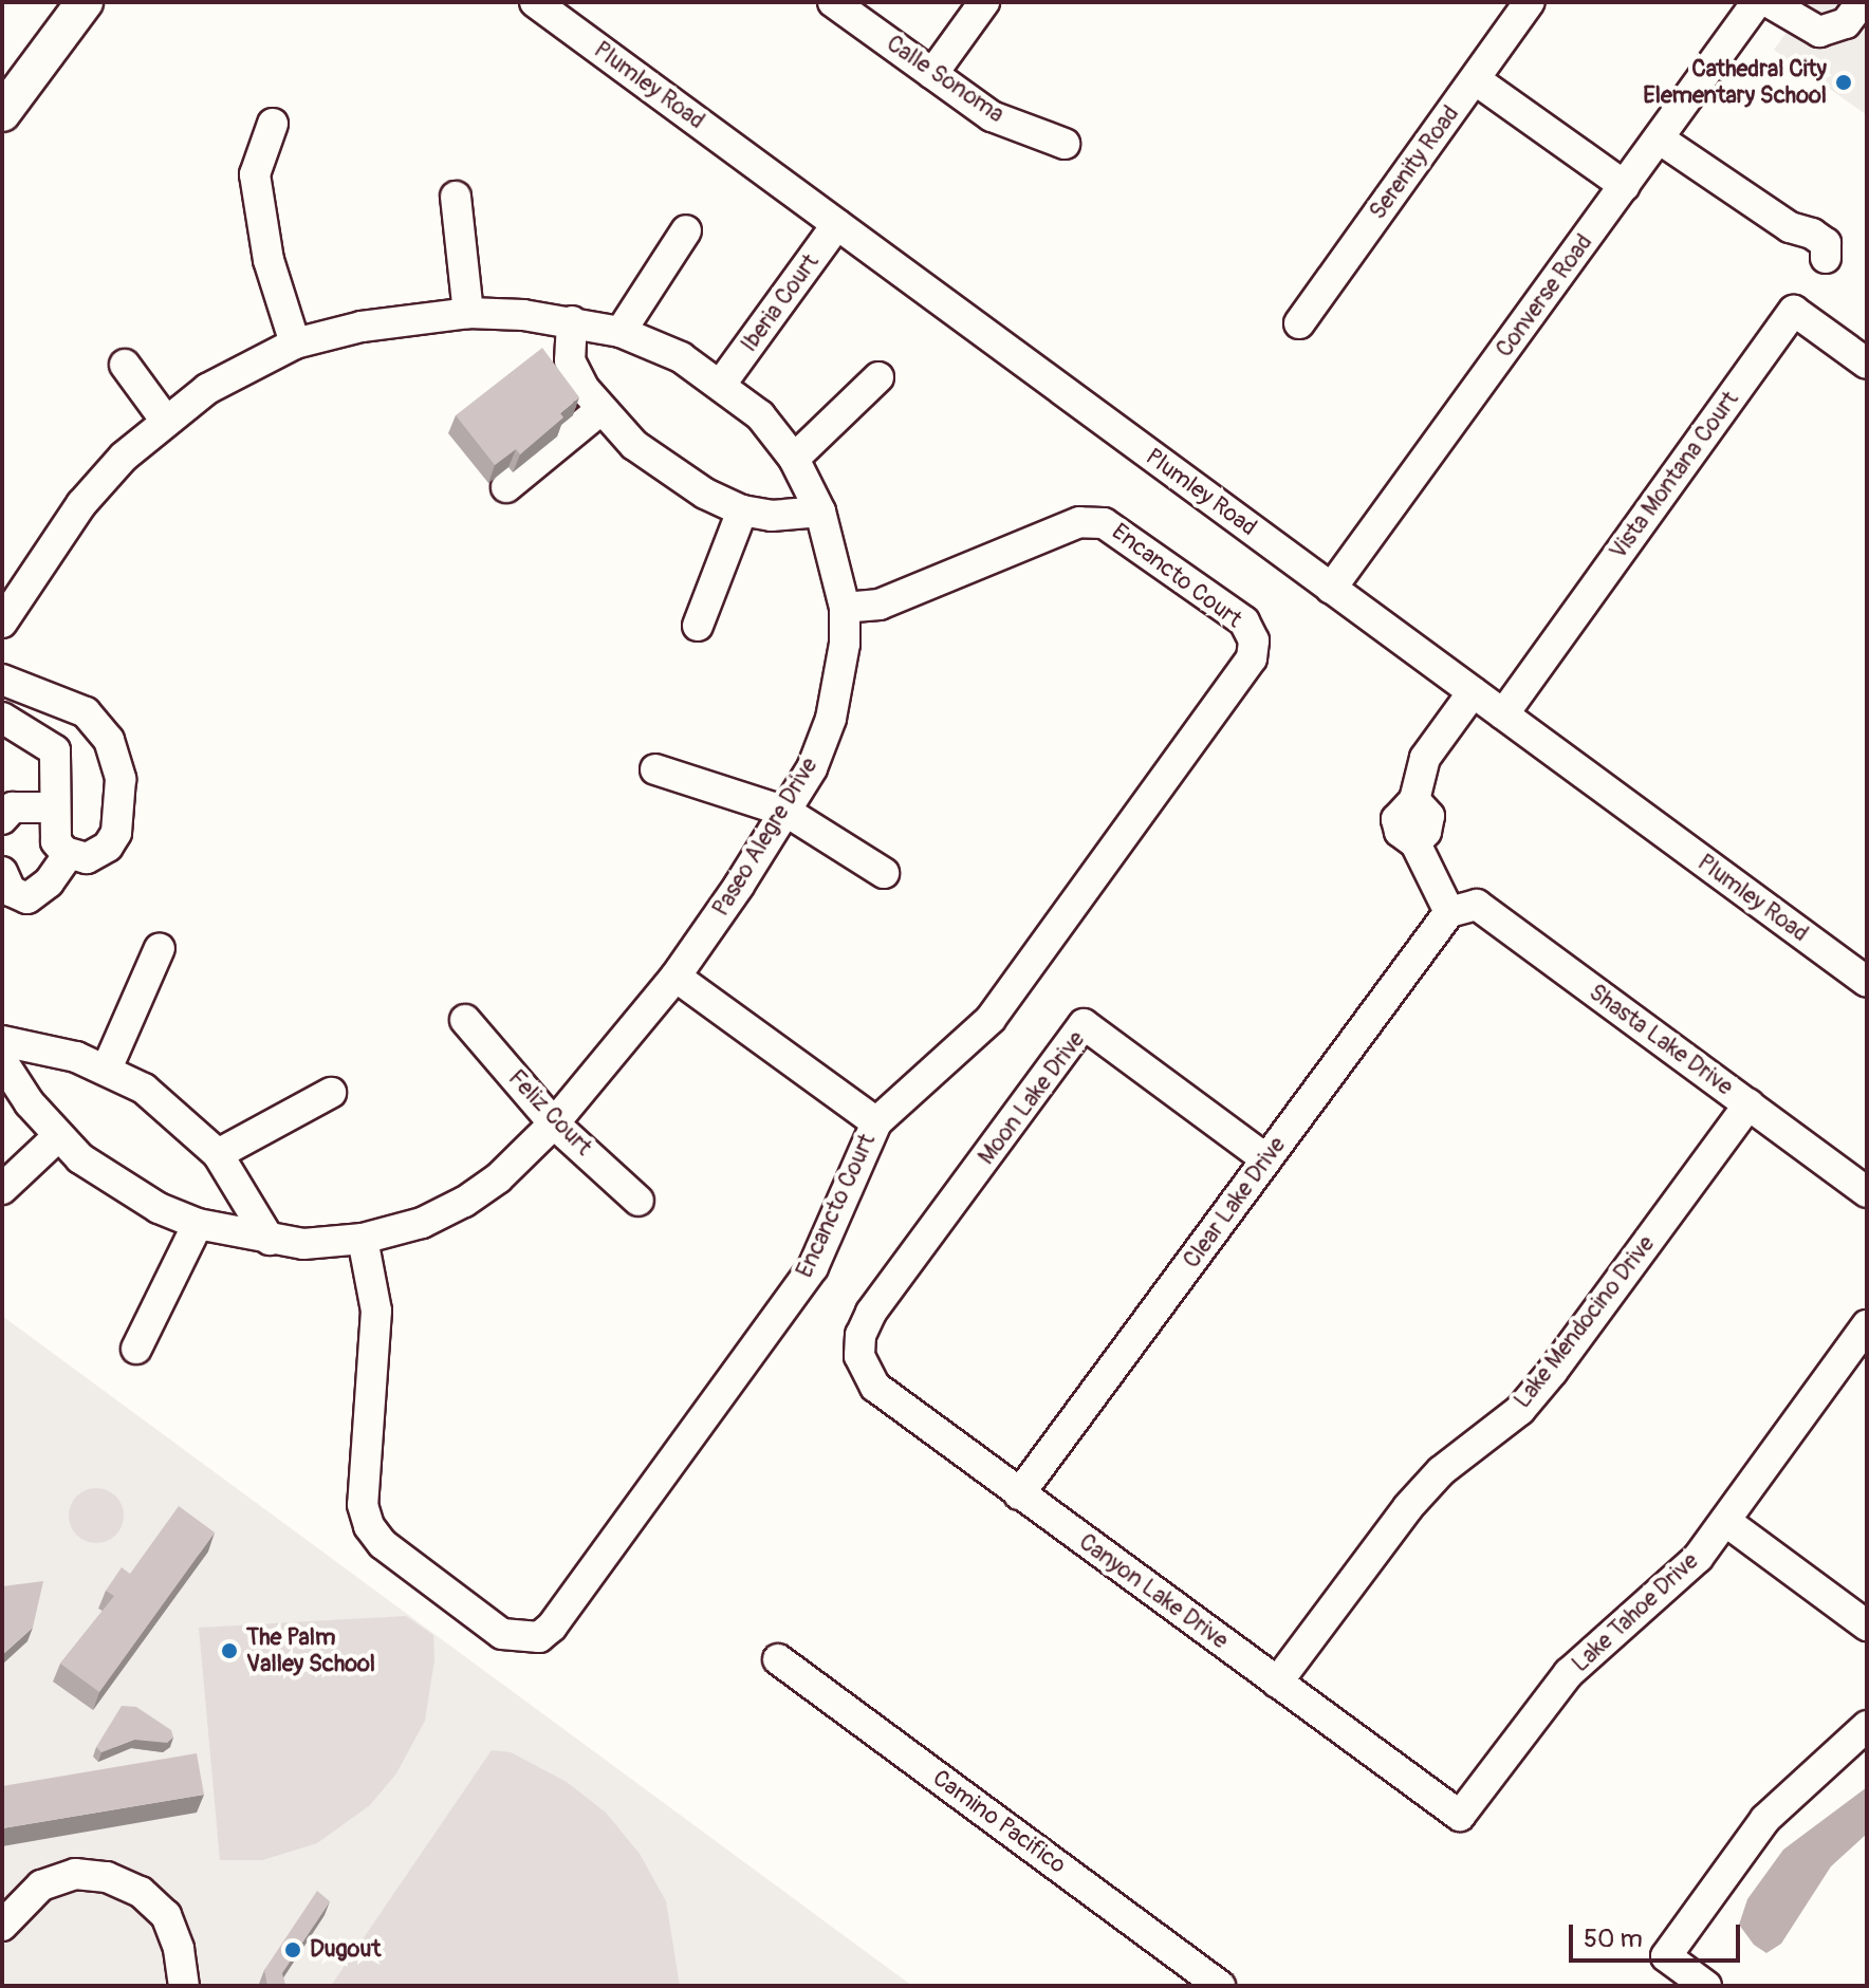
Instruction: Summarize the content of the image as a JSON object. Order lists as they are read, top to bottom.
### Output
{
  "streets": {
    "street": [
      "Calle Sonoma",
      "Plumley Road",
      "Serenity Road",
      "Converse Road",
      "Iberia Court",
      "Vista Montana Court",
      "Encancto Court",
      "Paseo Alegre Drive",
      "Shasta Lake Drive",
      "Moon Lake Drive",
      "Feliz Court",
      "Clear Lake Drive",
      "Lake Mendocino Drive",
      "Canyon Lake Drive",
      "Lake Tahoe Drive",
      "Camino Pacifico"
    ]
  },
  "crossings": [
    ["Plumley Road", "Converse Road"],
    ["Plumley Road", "Iberia Court"],
    ["Plumley Road", "Vista Montana Court"],
    ["Iberia Court", "Paseo Alegre Drive"],
    ["Encancto Court", "Paseo Alegre Drive"],
    ["Paseo Alegre Drive", "Feliz Court"],
    ["Shasta Lake Drive", "Clear Lake Drive"],
    ["Shasta Lake Drive", "Lake Mendocino Drive"],
    ["Moon Lake Drive", "Clear Lake Drive"],
    ["Moon Lake Drive", "Canyon Lake Drive"],
    ["Clear Lake Drive", "Canyon Lake Drive"],
    ["Lake Mendocino Drive", "Canyon Lake Drive"],
    ["Canyon Lake Drive", "Lake Tahoe Drive"]
  ],
  "places": ["Cathedral City Elementary School", "The Palm Valley School", "Dugout"],
  "scale_bar": "50 m"
}
